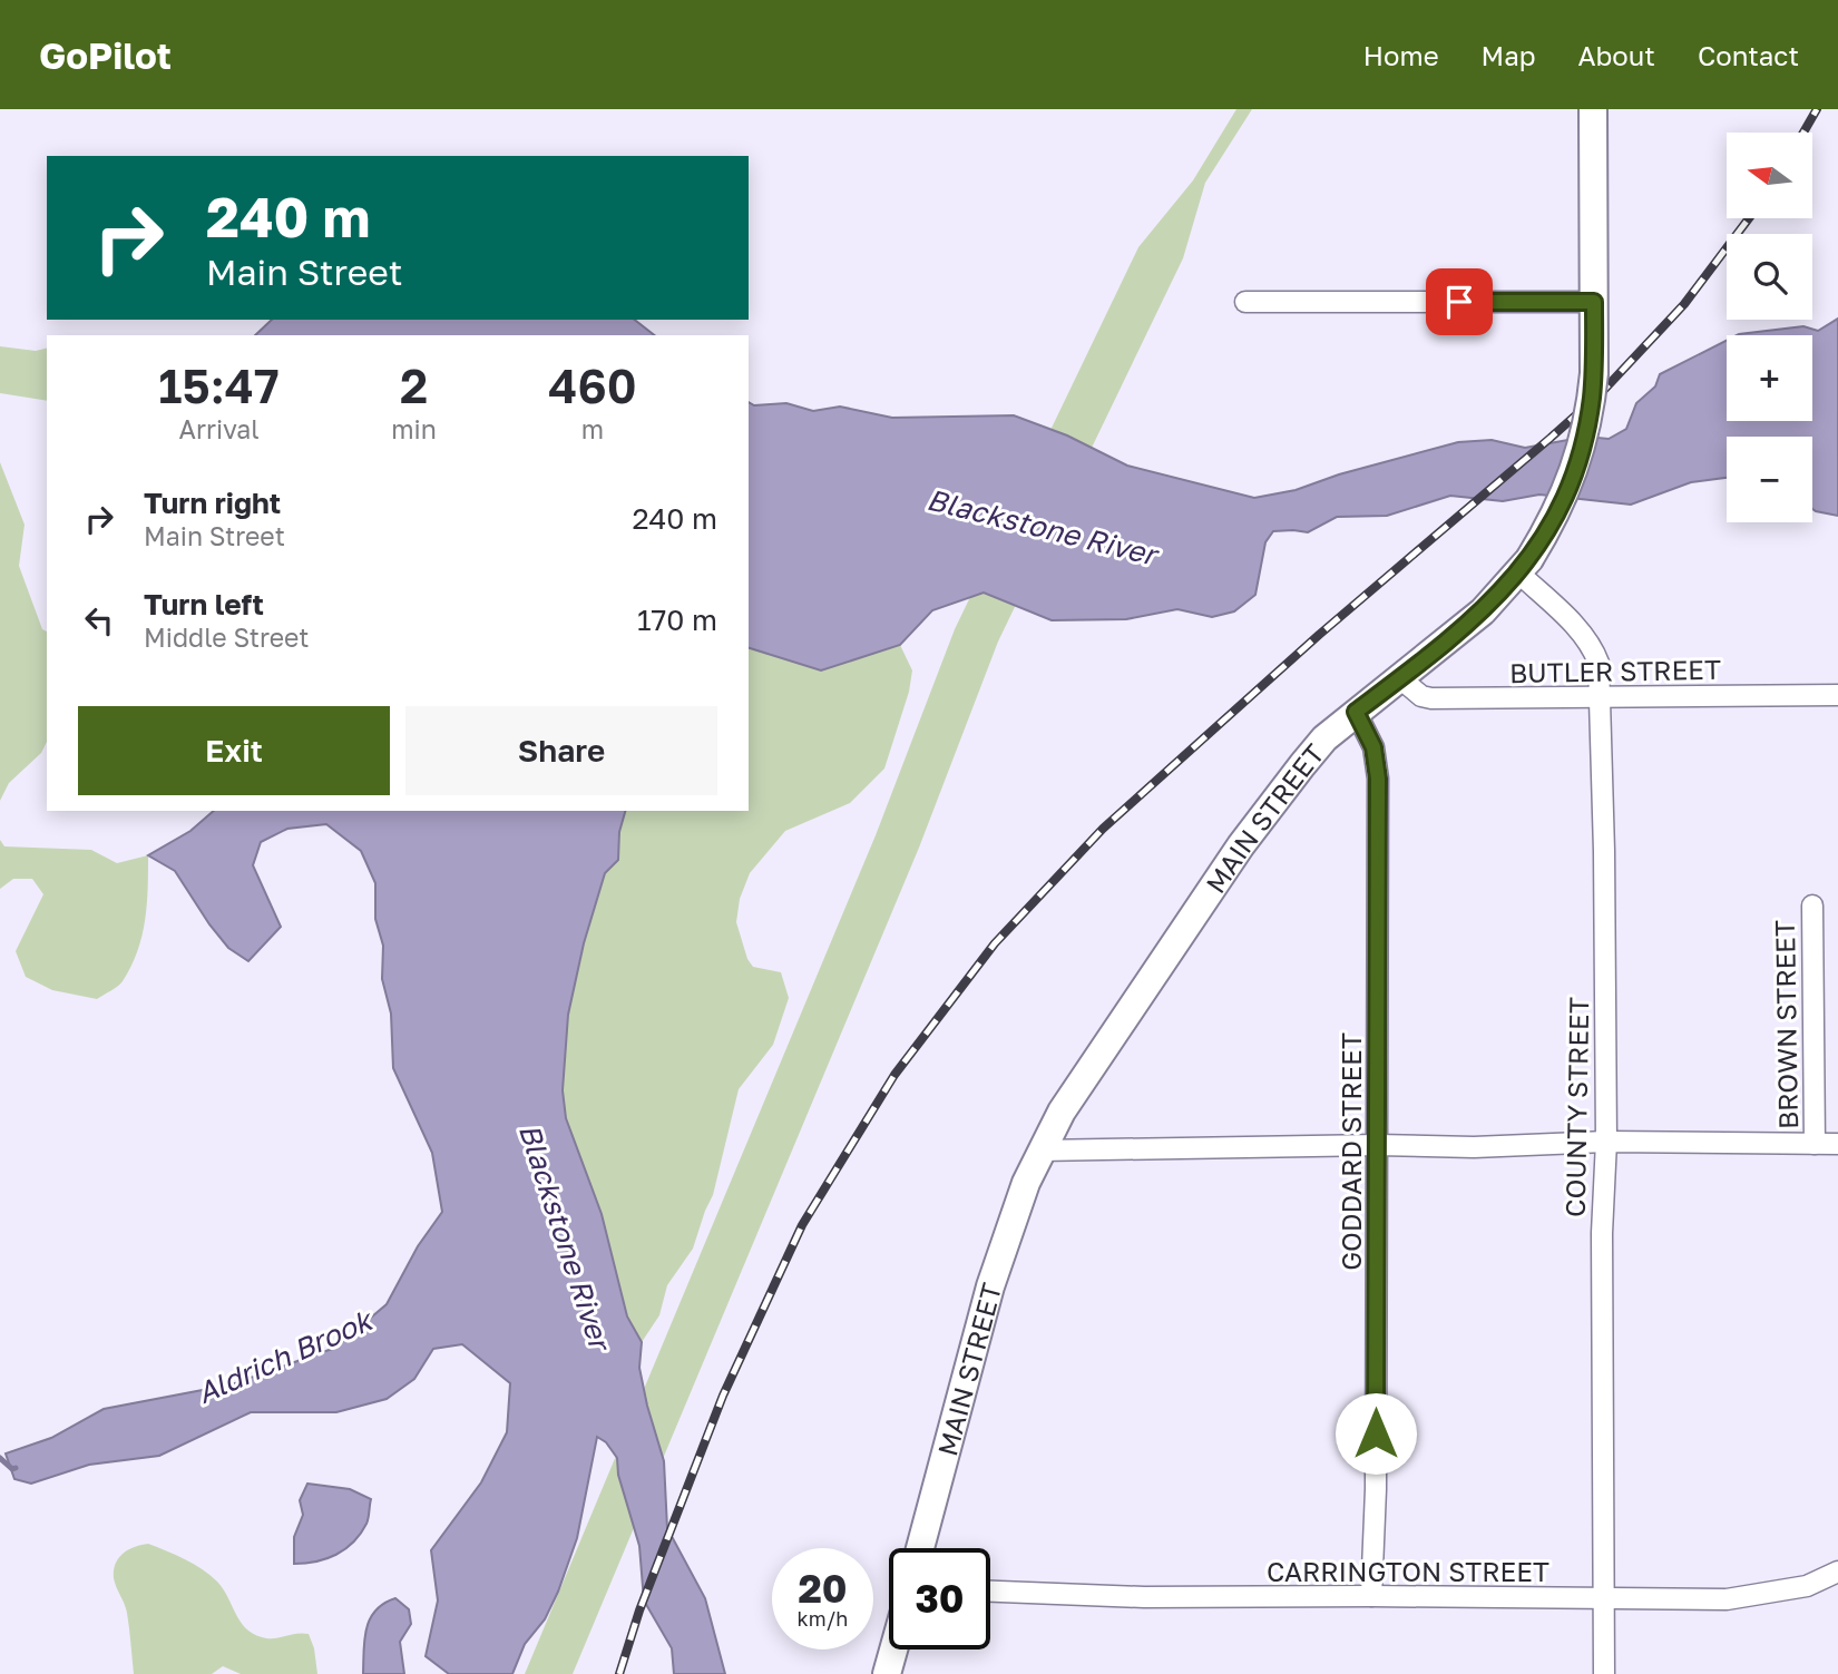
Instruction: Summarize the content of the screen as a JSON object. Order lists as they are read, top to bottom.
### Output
{
  "streets": {
    "main road": ["MAIN STREET"],
    "street": [
      "BUTLER STREET",
      "BROWN STREET",
      "COUNTY STREET",
      "GODDARD STREET",
      "CARRINGTON STREET"
    ]
  },
  "crossings": [
    ["BUTLER STREET", "MAIN STREET"],
    ["BUTLER STREET", "COUNTY STREET"],
    ["MAIN STREET", "COUNTY STREET"],
    ["MAIN STREET", "GODDARD STREET"],
    ["COUNTY STREET", "CARRINGTON STREET"],
    ["GODDARD STREET", "CARRINGTON STREET"]
  ],
  "water": ["Blackstone River", "Aldrich Brook"],
  "north": "left",
  "page": {
    "header": "GoPilot",
    "nav": [
      "Home",
      "Map",
      "About",
      "Contact"
    ],
    "map_buttons": ["+", "−"],
    "turn": ["240 m", "Main Street"],
    "eta": [
      "15:47",
      "Arrival",
      "2",
      "min",
      "460",
      "m"
    ],
    "list": [
      {
        "name": "Turn right",
        "note": "Main Street",
        "value": "240 m"
      },
      {
        "name": "Turn left",
        "note": "Middle Street",
        "value": "170 m"
      }
    ],
    "buttons": ["Exit", "Share"],
    "speed": "20 km/h",
    "limit": "30"
  }
}
